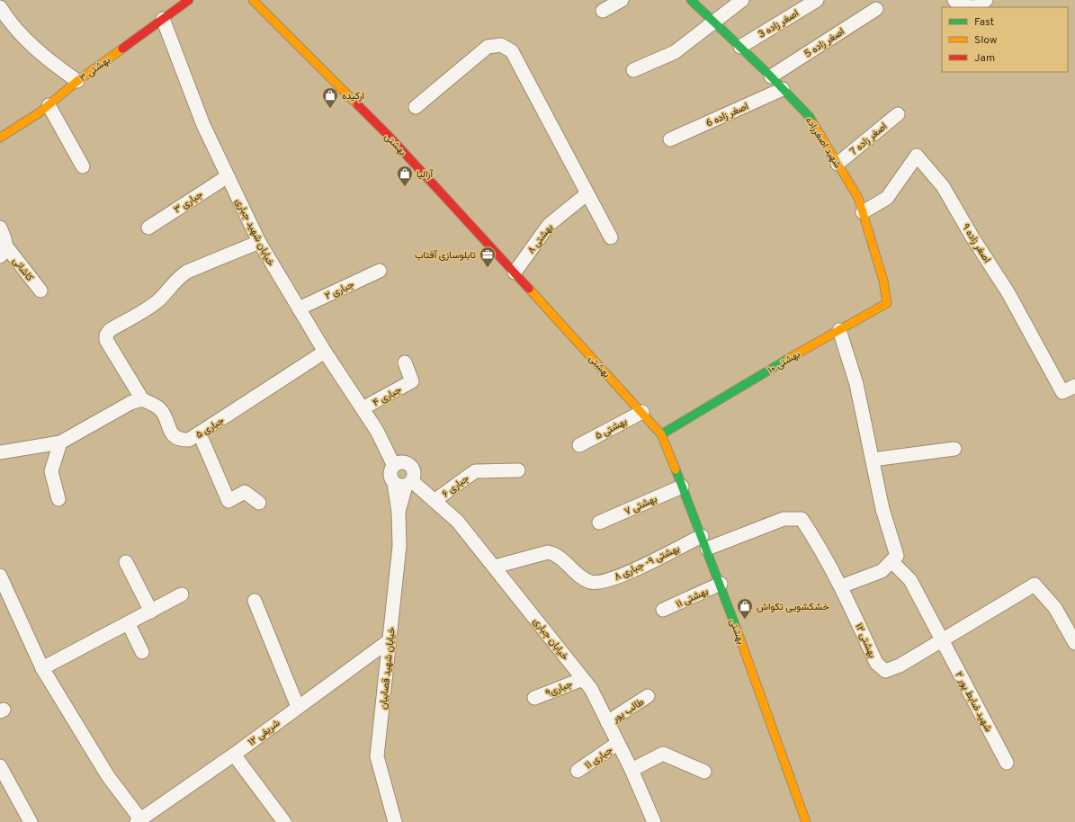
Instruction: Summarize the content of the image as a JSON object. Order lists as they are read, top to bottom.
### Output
{
  "streets": {
    "main road": [
      "بهشتی ۳",
      "شهید اصغرزاده",
      "بهشتی",
      "بهشتی ۱۰"
    ],
    "street": [
      "اصغر زاده 3",
      "اصغر زاده 5",
      "اصغر زاده 6",
      "اصغر زاده 7",
      "جباری ۳",
      "خیابان شهید جباری",
      "بهشتی ۸",
      "اصغر زاده ۹",
      "کاشانی",
      "جباری ۲",
      "جباری ۴",
      "جباری ۵",
      "بهشتی ۵",
      "جباری ۶",
      "بهشتی ۷",
      "بهشتی ۹- جباری ۸",
      "بهشتی ۱۱",
      "خیابان جباری",
      "بهشتی ۱۲",
      "خیابان شهید قصابیان",
      "جباری۹",
      "شهید ضابط پور ۲",
      "طالب پور",
      "شریفی ۱۲",
      "جباری ۱۱"
    ]
  },
  "crossings": [
    ["اصغر زاده 3", "شهید اصغرزاده"],
    ["اصغر زاده 5", "شهید اصغرزاده"],
    ["بهشتی ۳", "خیابان شهید جباری"],
    ["اصغر زاده 6", "شهید اصغرزاده"],
    ["اصغر زاده 7", "شهید اصغرزاده"],
    ["شهید اصغرزاده", "اصغر زاده ۹"],
    ["شهید اصغرزاده", "بهشتی ۱۰"],
    ["بهشتی", "بهشتی ۸"],
    ["بهشتی", "بهشتی ۱۰"],
    ["بهشتی", "بهشتی ۵"],
    ["بهشتی", "بهشتی ۷"],
    ["بهشتی", "بهشتی ۹- جباری ۸"],
    ["بهشتی", "بهشتی ۱۱"],
    ["بهشتی", "بهشتی ۱۲"],
    ["جباری ۳", "خیابان شهید جباری"],
    ["خیابان شهید جباری", "جباری ۲"],
    ["خیابان شهید جباری", "جباری ۴"],
    ["خیابان شهید جباری", "جباری ۵"],
    ["خیابان شهید جباری", "خیابان جباری"],
    ["خیابان شهید جباری", "خیابان شهید قصابیان"],
    ["جباری ۶", "خیابان جباری"],
    ["بهشتی ۹- جباری ۸", "خیابان جباری"],
    ["بهشتی ۹- جباری ۸", "بهشتی ۱۲"],
    ["خیابان جباری", "خیابان شهید قصابیان"],
    ["خیابان جباری", "جباری۹"],
    ["خیابان جباری", "طالب پور"],
    ["خیابان جباری", "جباری ۱۱"],
    ["بهشتی ۱۲", "شهید ضابط پور ۲"],
    ["خیابان شهید قصابیان", "شریفی ۱۲"]
  ],
  "places": {
    "shop": ["ارکیده", "آزالیا", "خشکشویی تکواش"],
    "office": ["تابلوسازی آفتاب"]
  },
  "legend": ["Fast", "Slow", "Jam"]
}
